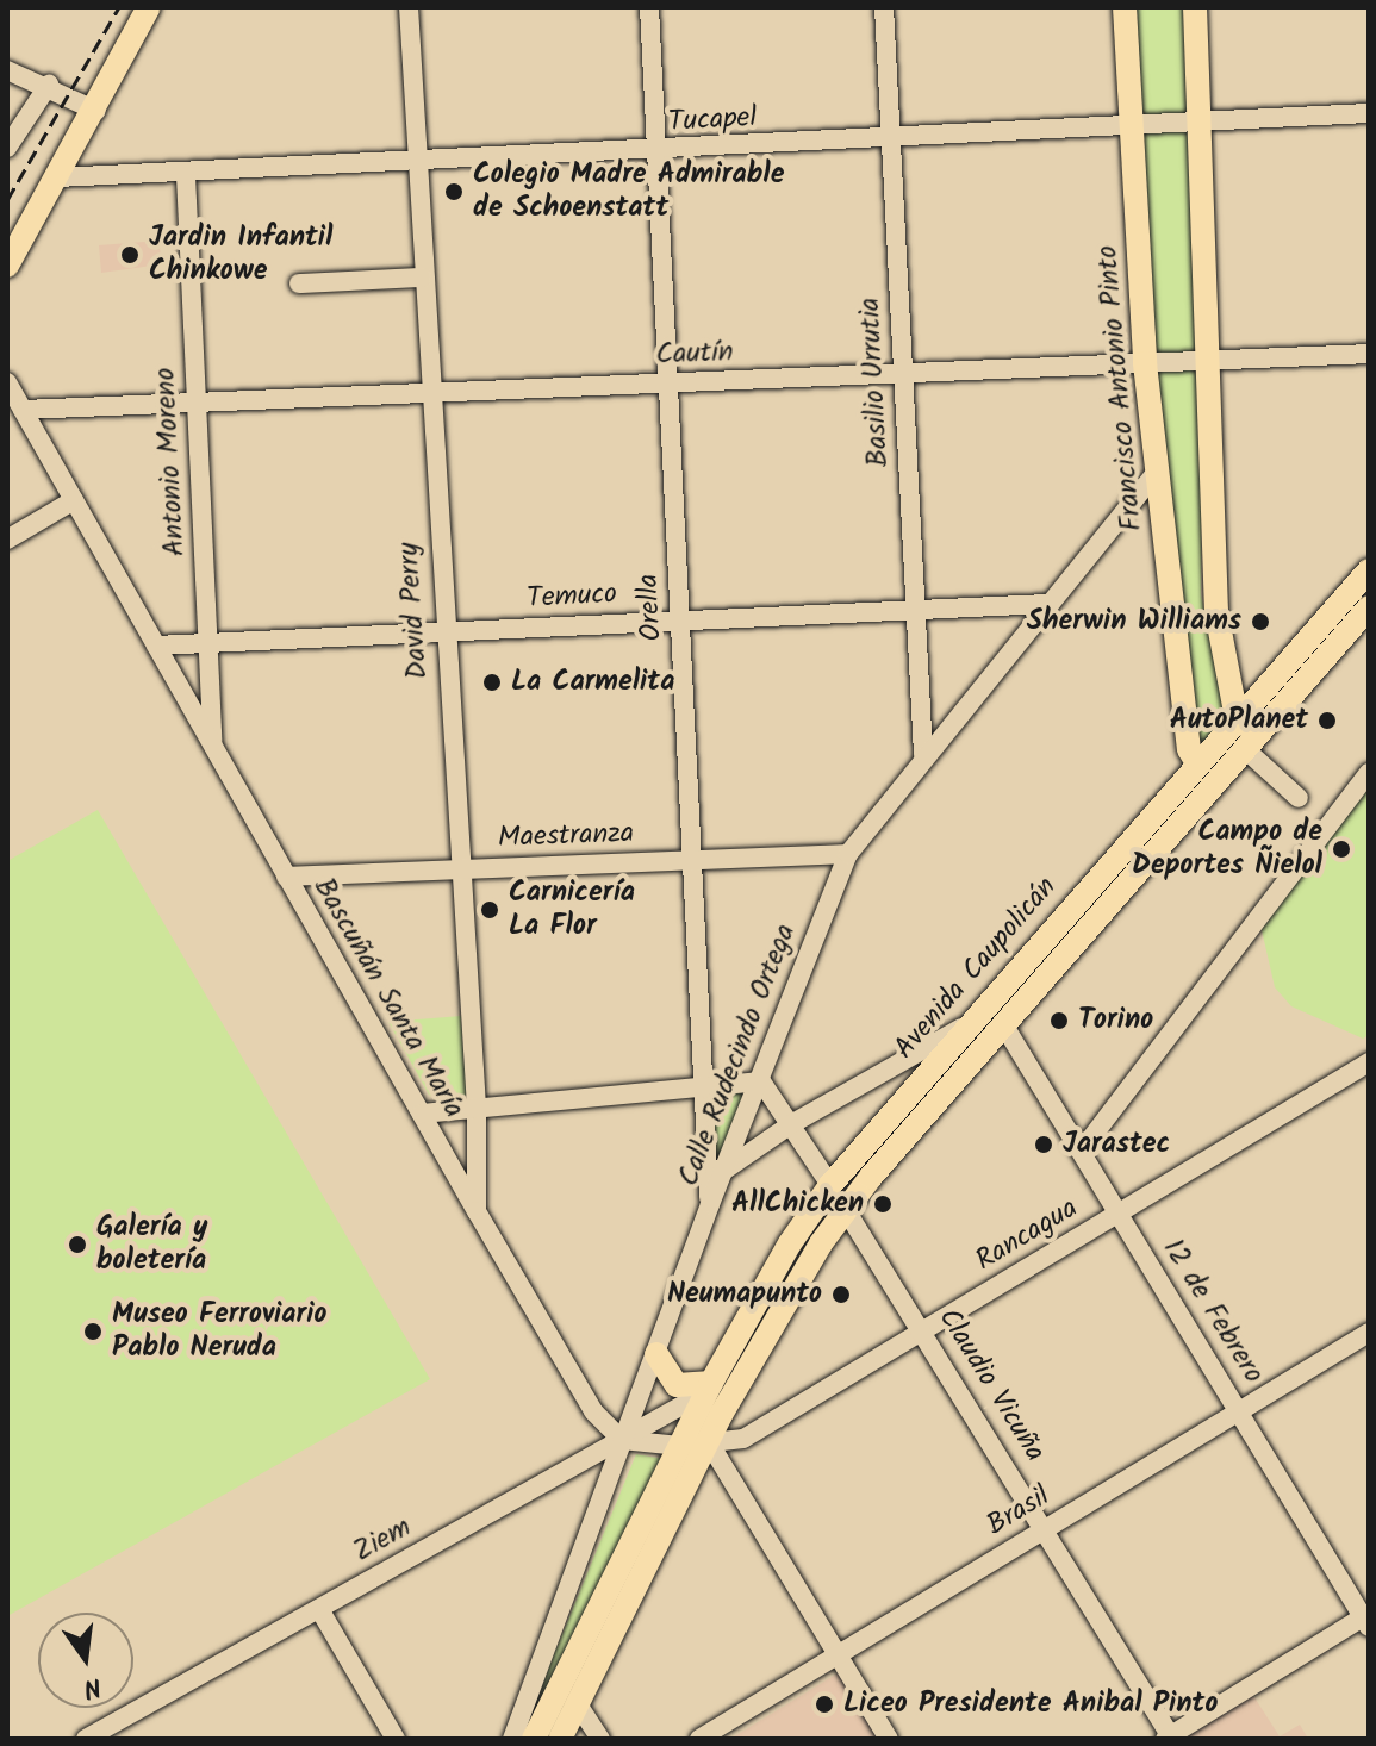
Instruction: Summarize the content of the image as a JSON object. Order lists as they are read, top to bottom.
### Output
{
  "streets": {
    "main road": ["Francisco Antonio Pinto", "Avenida Caupolicán"],
    "street": [
      "Tucapel",
      "Cautín",
      "Basilio Urrutia",
      "Antonio Moreno",
      "Temuco",
      "Orella",
      "David Perry",
      "Maestranza",
      "Bascuñán Santa María",
      "Calle Rudecindo Ortega",
      "Rancagua",
      "12 de Febrero",
      "Claudio Vicuña",
      "Brasil",
      "Ziem"
    ]
  },
  "crossings": [
    ["Tucapel", "Basilio Urrutia"],
    ["Tucapel", "Francisco Antonio Pinto"],
    ["Tucapel", "Antonio Moreno"],
    ["Tucapel", "Orella"],
    ["Tucapel", "David Perry"],
    ["Cautín", "Basilio Urrutia"],
    ["Cautín", "Francisco Antonio Pinto"],
    ["Cautín", "Antonio Moreno"],
    ["Cautín", "Orella"],
    ["Cautín", "David Perry"],
    ["Cautín", "Bascuñán Santa María"],
    ["Basilio Urrutia", "Temuco"],
    ["Basilio Urrutia", "Calle Rudecindo Ortega"],
    ["Francisco Antonio Pinto", "Avenida Caupolicán"],
    ["Francisco Antonio Pinto", "Calle Rudecindo Ortega"],
    ["Antonio Moreno", "Temuco"],
    ["Antonio Moreno", "Bascuñán Santa María"],
    ["Temuco", "Orella"],
    ["Temuco", "David Perry"],
    ["Temuco", "Bascuñán Santa María"],
    ["Temuco", "Calle Rudecindo Ortega"],
    ["Orella", "Maestranza"],
    ["Orella", "Calle Rudecindo Ortega"],
    ["David Perry", "Maestranza"],
    ["David Perry", "Bascuñán Santa María"],
    ["Maestranza", "Bascuñán Santa María"],
    ["Maestranza", "Calle Rudecindo Ortega"],
    ["Avenida Caupolicán", "Rancagua"],
    ["Avenida Caupolicán", "12 de Febrero"],
    ["Avenida Caupolicán", "Claudio Vicuña"],
    ["Avenida Caupolicán", "Ziem"],
    ["Bascuñán Santa María", "Calle Rudecindo Ortega"],
    ["Bascuñán Santa María", "Ziem"],
    ["Calle Rudecindo Ortega", "Ziem"],
    ["Rancagua", "12 de Febrero"],
    ["Rancagua", "Claudio Vicuña"],
    ["12 de Febrero", "Brasil"],
    ["Claudio Vicuña", "Brasil"]
  ],
  "places": [
    "Colegio Madre Admirable de Schoenstatt",
    "Jardin Infantil Chinkowe",
    "Sherwin Williams",
    "La Carmelita",
    "AutoPlanet",
    "Campo de Deportes Ñielol",
    "Carnicería La Flor",
    "Torino",
    "Jarastec",
    "AllChicken",
    "Galería y boletería",
    "Neumapunto",
    "Museo Ferroviario Pablo Neruda",
    "Liceo Presidente Anibal Pinto"
  ],
  "north": "bottom"
}
